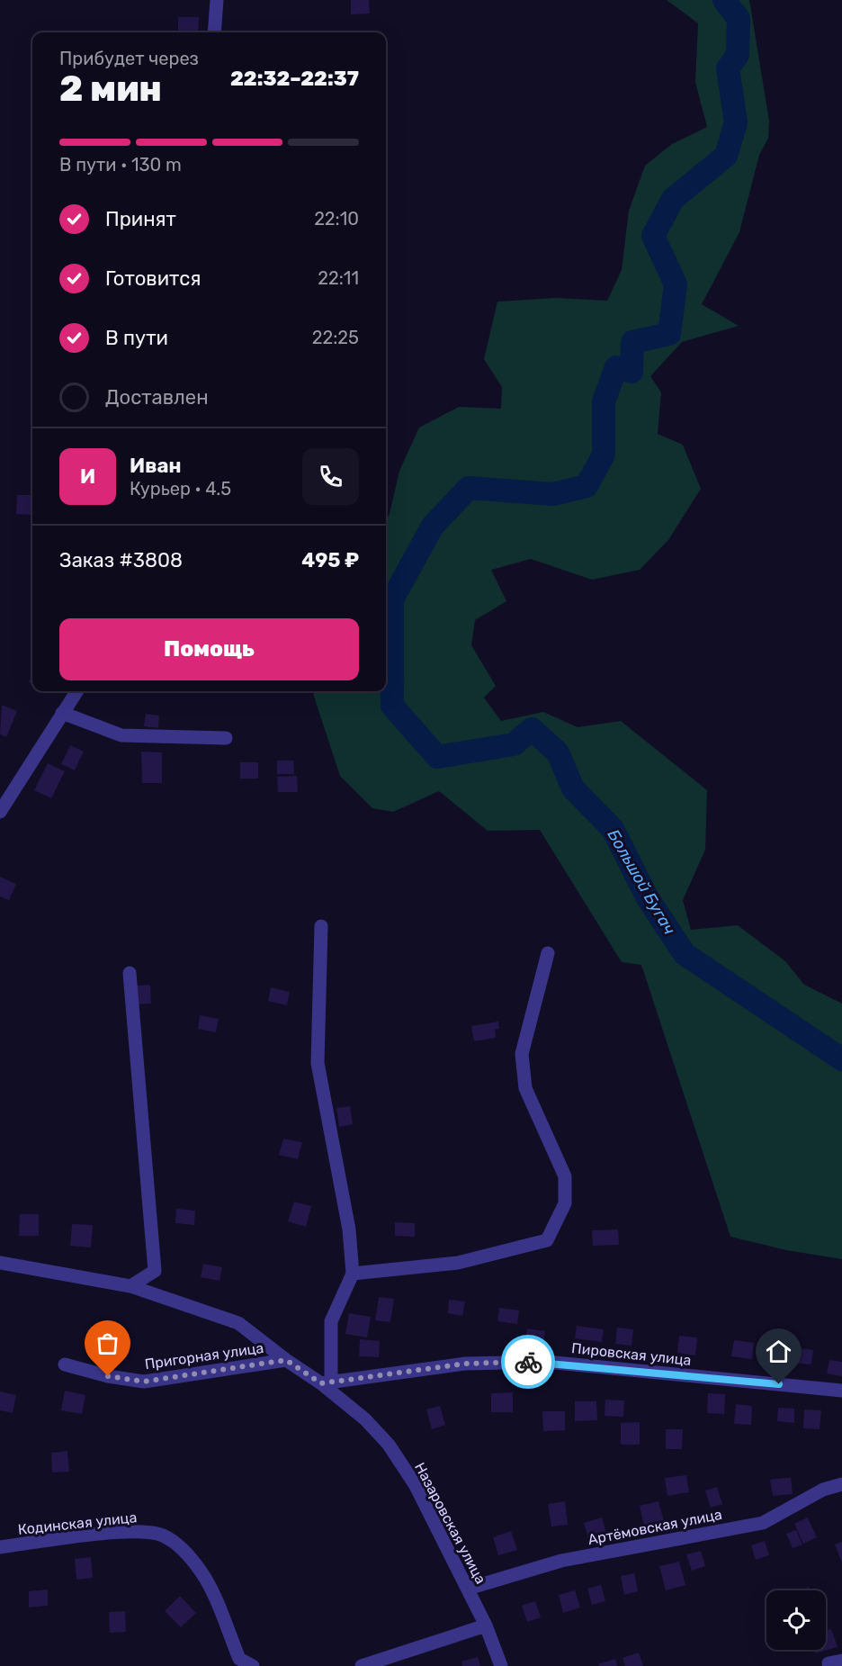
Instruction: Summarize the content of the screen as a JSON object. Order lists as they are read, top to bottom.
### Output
{
  "streets": {
    "street": [
      "Пировская улица",
      "Пригорная улица",
      "Кодинская улица",
      "Назаровская улица",
      "Артёмовская улица"
    ]
  },
  "crossings": [
    ["Пировская улица", "Назаровская улица"],
    ["Пригорная улица", "Назаровская улица"],
    ["Назаровская улица", "Артёмовская улица"]
  ],
  "water": ["Большой Бугач"],
  "page": {
    "heading": ["2 мин", "Прибудет через", "22:32–22:37"],
    "panel": [
      "Иван",
      "Курьер · 4.5",
      "Заказ #3808",
      "495 ₽"
    ],
    "bar": "В пути · 130 m",
    "list": [
      ["Принят", "22:10"],
      ["Готовится", "22:11"],
      ["В пути", "22:25"],
      "Доставлен"
    ],
    "round": "И",
    "buttons": "Помощь"
  }
}
